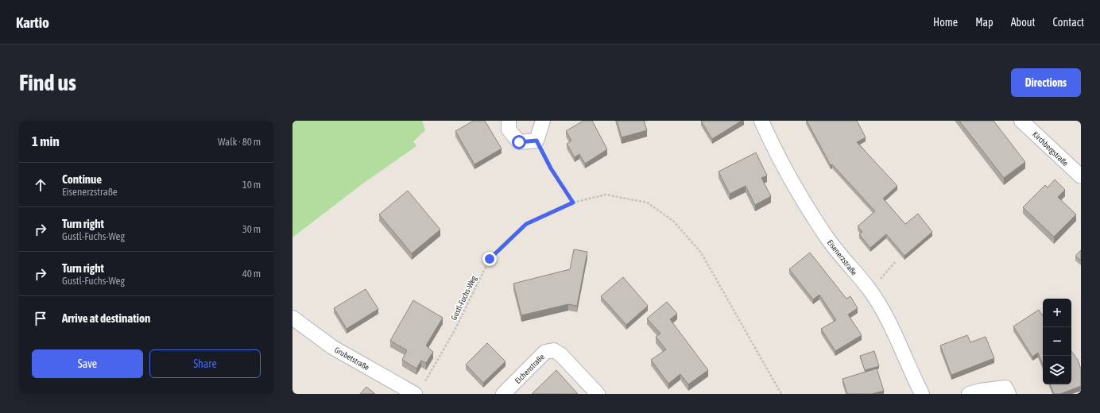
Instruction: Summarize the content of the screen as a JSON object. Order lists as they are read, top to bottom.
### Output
{
  "streets": {
    "street": [
      "Kirchbergstraße",
      "Eisenerzstraße",
      "Grubetstraße",
      "Eichenstraße"
    ],
    "path": ["Gustl-Fuchs-Weg"]
  },
  "crossings": [
    ["Gustl-Fuchs-Weg", "Grubetstraße"]
  ],
  "page": {
    "header": "Kartio",
    "nav": [
      "Home",
      "Map",
      "About",
      "Contact"
    ],
    "buttons": [
      "Directions",
      ["Save", "Share"]
    ],
    "title": "Find us",
    "heading": ["1 min", "Walk · 80 m"],
    "list": [
      ["Continue", "Eisenerzstraße", "10 m"],
      ["Turn right", "Gustl-Fuchs-Weg", "30 m"],
      ["Turn right", "Gustl-Fuchs-Weg", "40 m"],
      "Arrive at destination"
    ],
    "map_buttons": ["+", "−"]
  }
}
